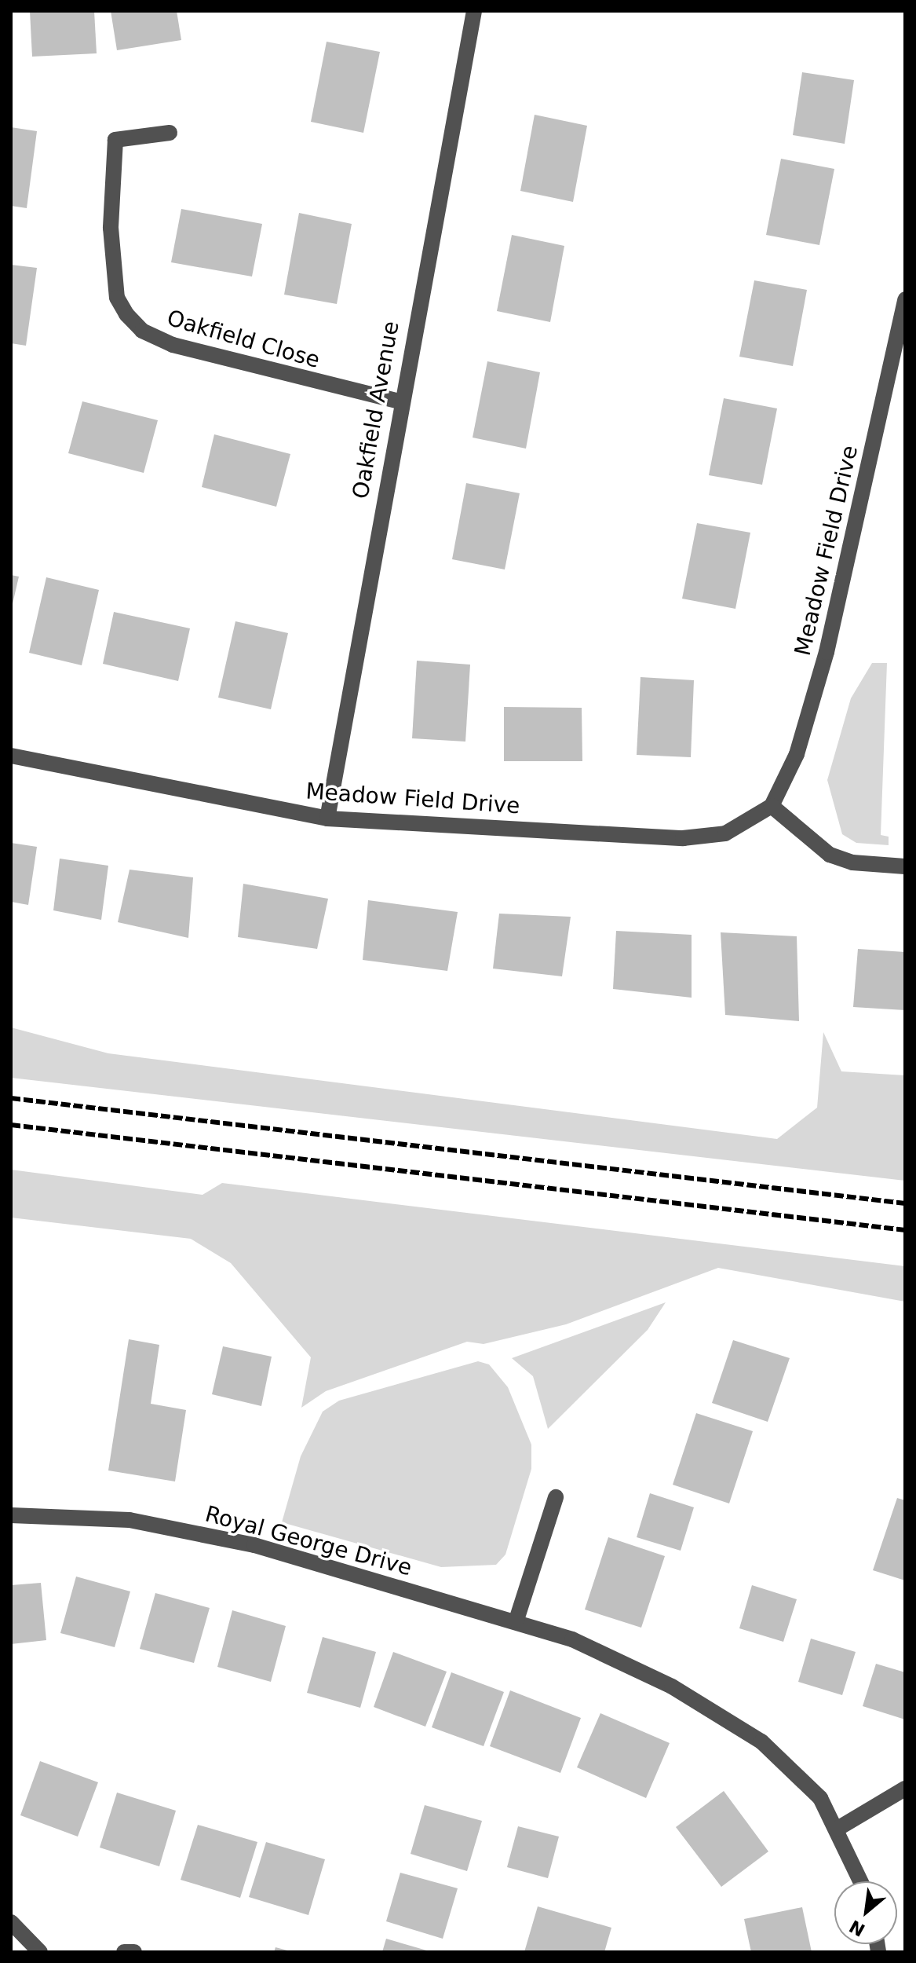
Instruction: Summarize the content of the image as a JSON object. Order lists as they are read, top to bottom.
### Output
{
  "streets": {
    "street": [
      "Oakfield Close",
      "Oakfield Avenue",
      "Meadow Field Drive",
      "Royal George Drive"
    ]
  },
  "crossings": [
    ["Oakfield Close", "Oakfield Avenue"],
    ["Oakfield Avenue", "Meadow Field Drive"]
  ],
  "north": "bottom left"
}
